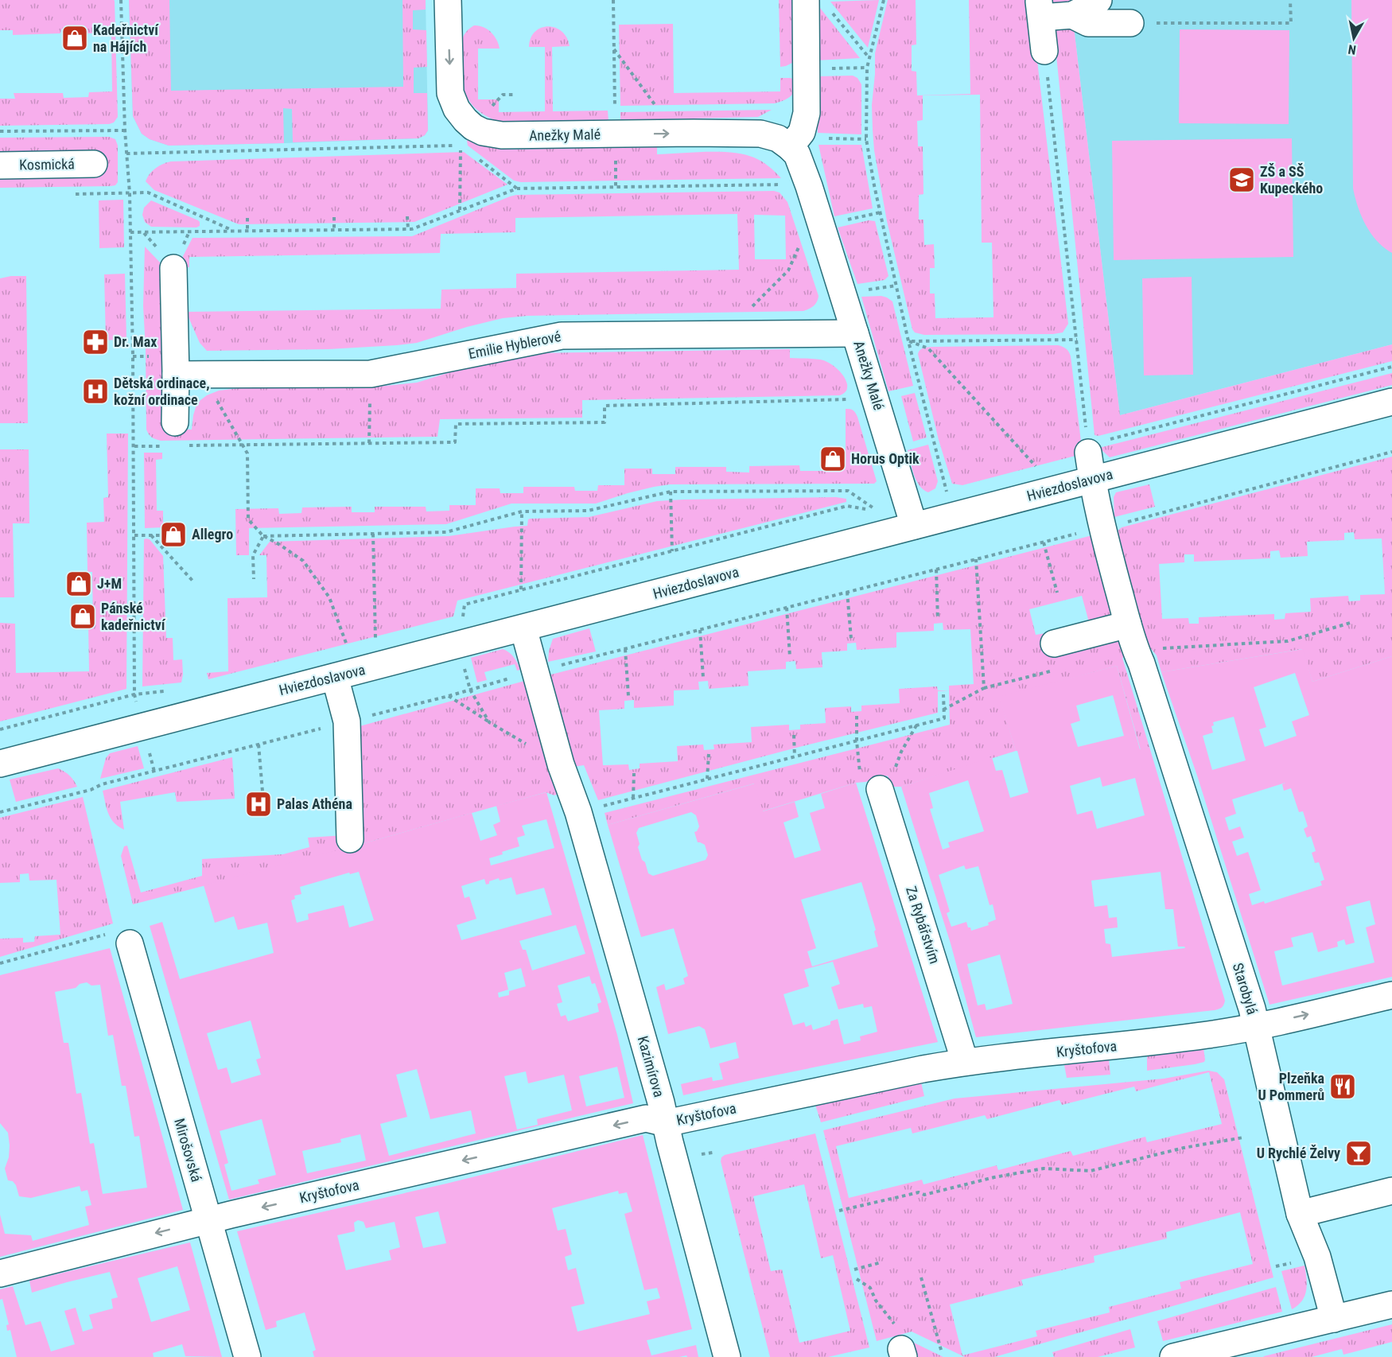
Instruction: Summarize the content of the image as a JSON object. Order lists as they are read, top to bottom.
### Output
{
  "streets": {
    "street": [
      "Anežky Malé",
      "Kosmická",
      "Emilie Hyblerové",
      "Hviezdoslavova",
      "Za Rybářstvím",
      "Starobylá",
      "Kryštofova",
      "Kazimírova",
      "Mirošovská"
    ]
  },
  "crossings": [
    ["Anežky Malé", "Emilie Hyblerové"],
    ["Anežky Malé", "Hviezdoslavova"],
    ["Hviezdoslavova", "Starobylá"],
    ["Hviezdoslavova", "Kazimírova"],
    ["Za Rybářstvím", "Kryštofova"],
    ["Starobylá", "Kryštofova"],
    ["Kryštofova", "Kazimírova"],
    ["Kryštofova", "Mirošovská"]
  ],
  "one_way": ["Anežky Malé"],
  "places": {
    "shop": [
      "Kadeřnictví na Hájích",
      "Horus Optik",
      "Allegro",
      "J+M",
      "Pánské kadeřnictví"
    ],
    "school or university": ["ZŠ a SŠ Kupeckého"],
    "pharmacy": ["Dr. Max"],
    "hospital": ["Dětská ordinace, kožní ordinace", "Palas Athéna"],
    "restaurant": ["Plzeňka U Pommerů"],
    "bar": ["U Rychlé Želvy"]
  },
  "north": "bottom"
}
